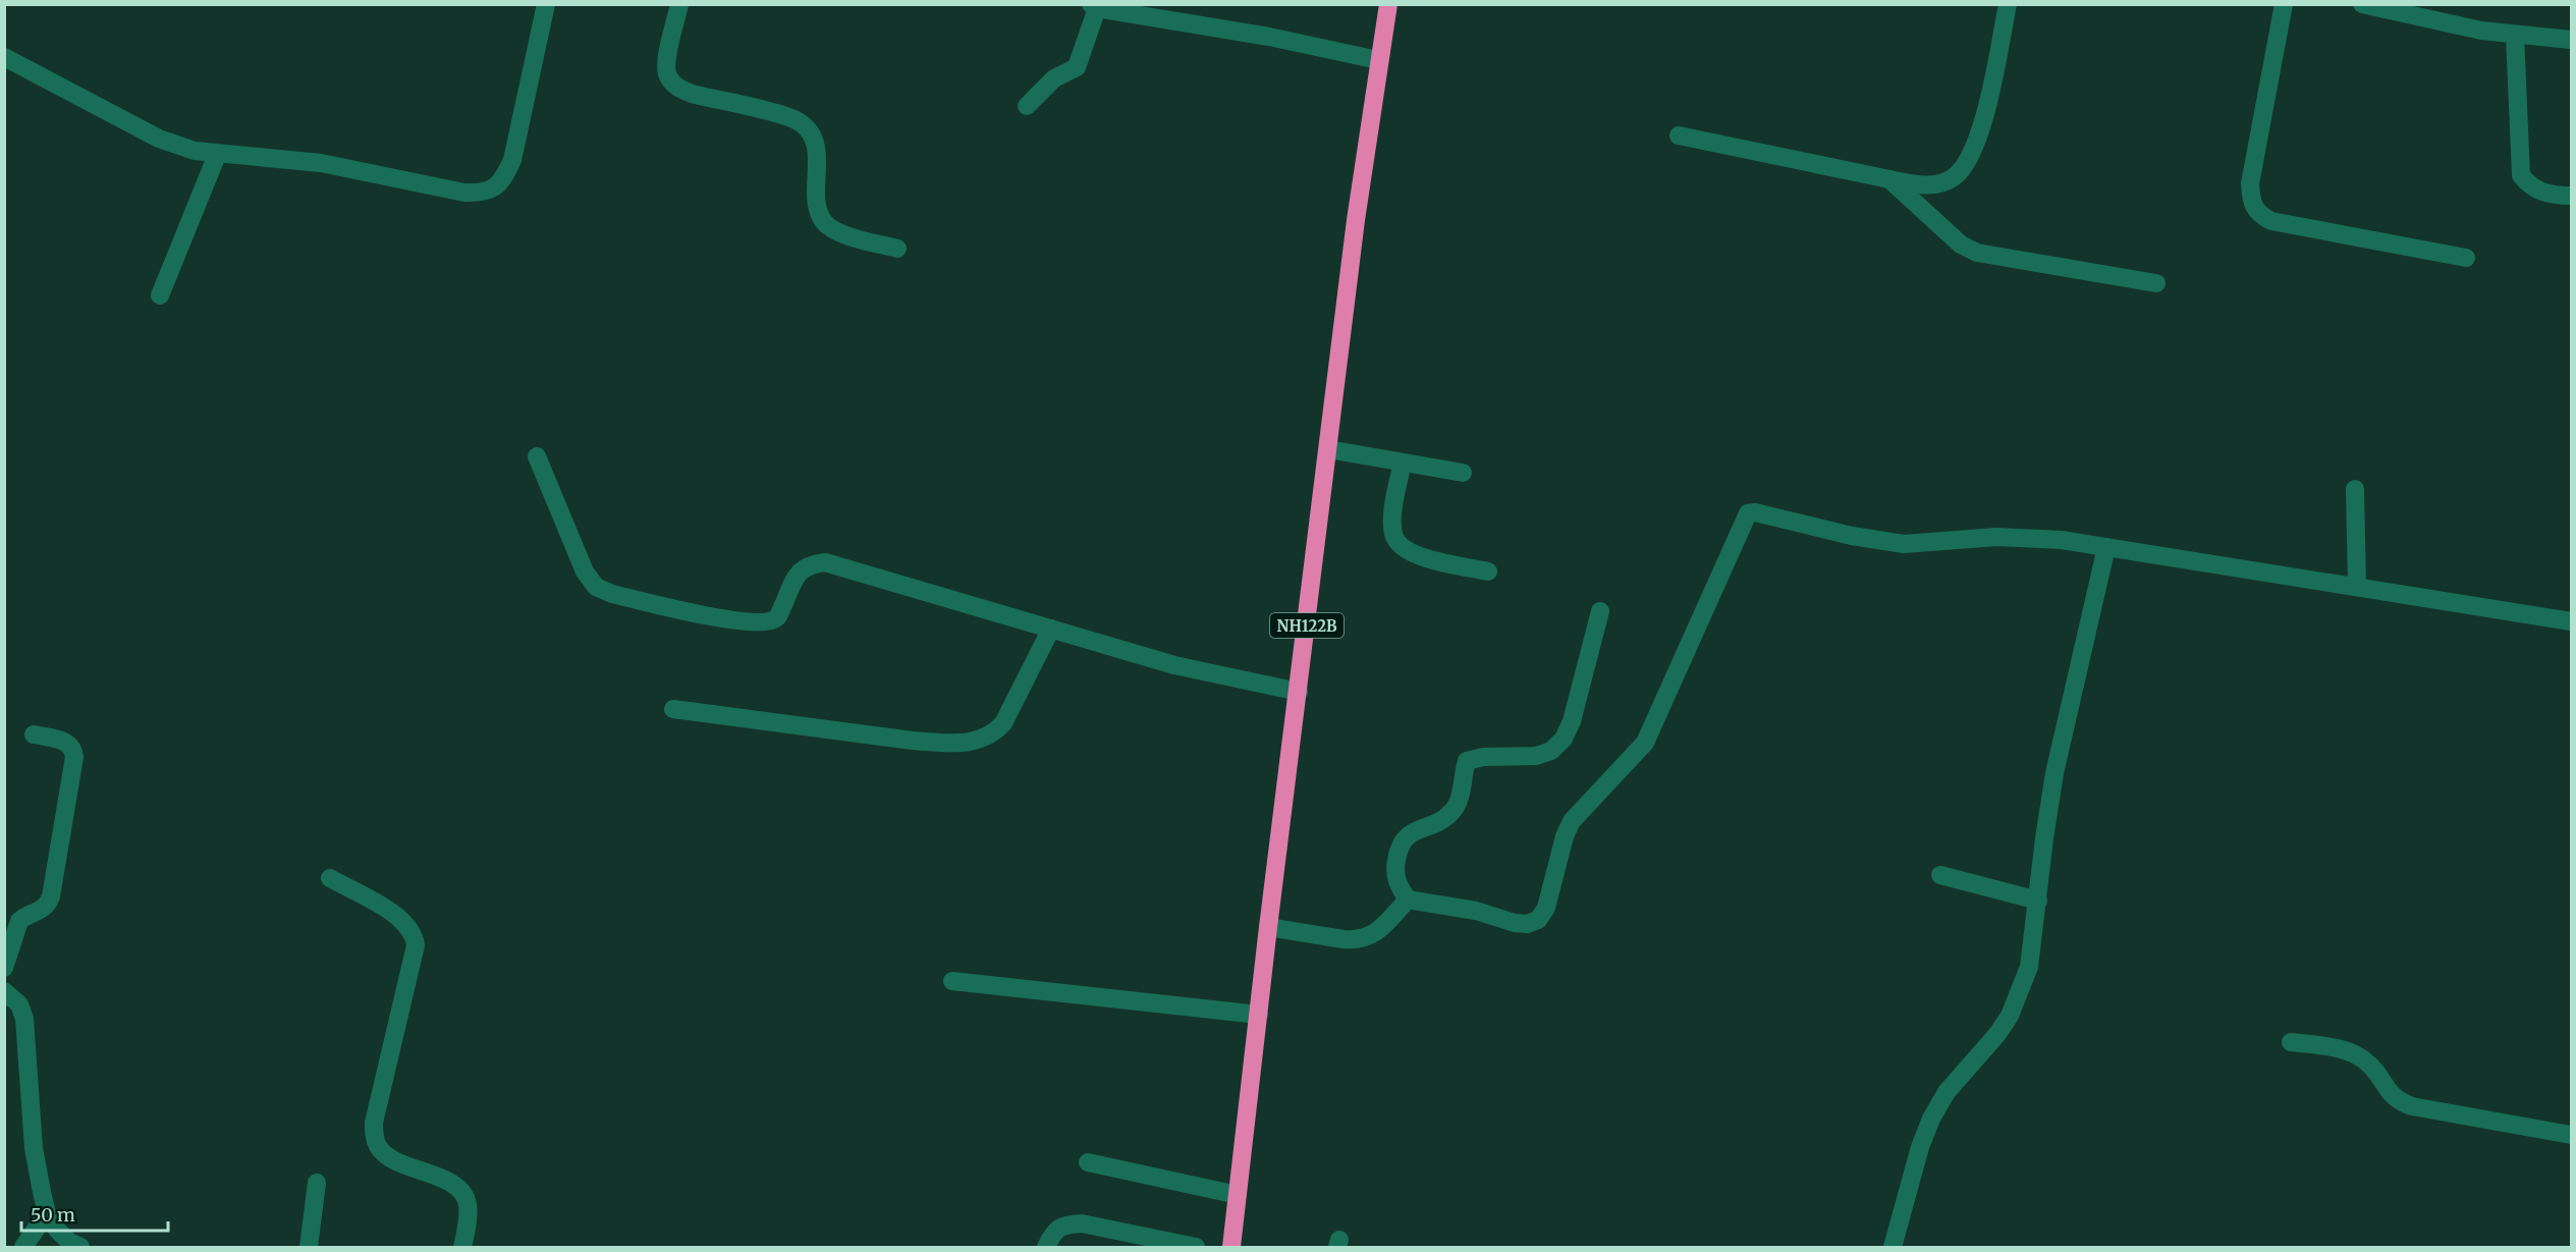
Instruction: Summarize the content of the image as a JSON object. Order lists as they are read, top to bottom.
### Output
{
  "streets": {
    "highway": ["NH122B"]
  },
  "scale_bar": "50 m"
}
